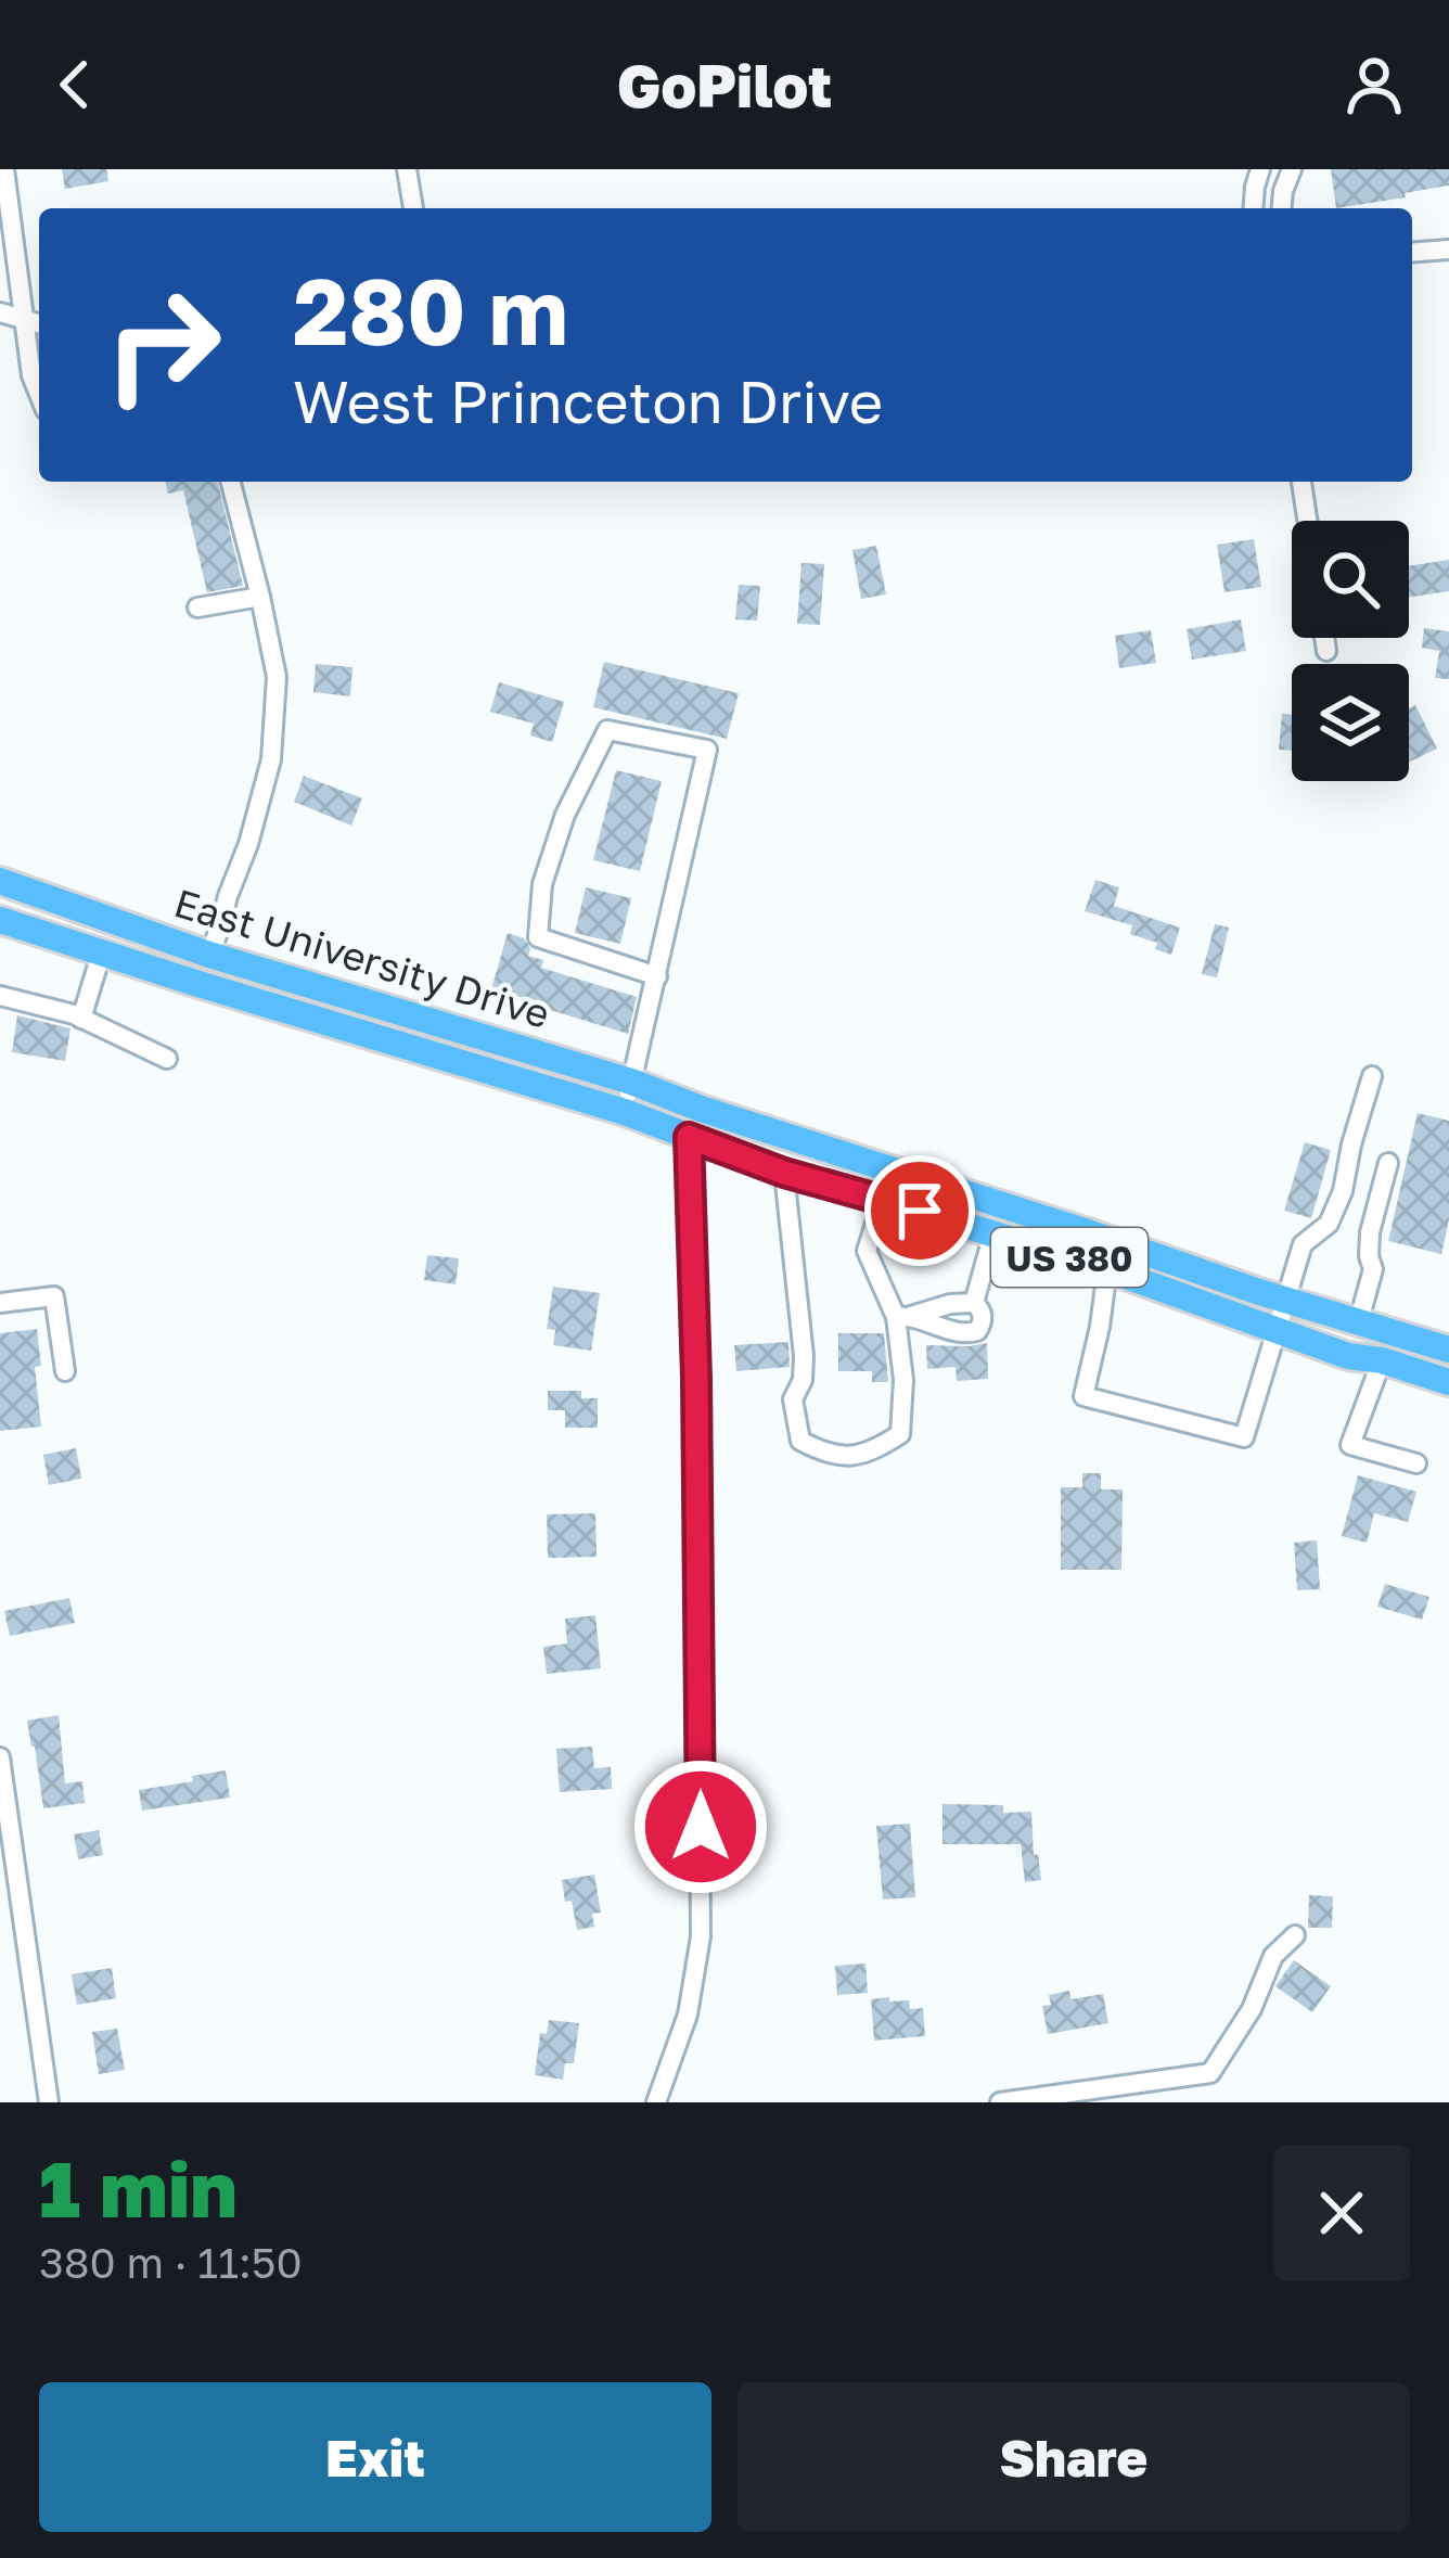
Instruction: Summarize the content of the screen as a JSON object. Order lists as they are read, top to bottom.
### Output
{
  "streets": {
    "highway": ["East University Drive", "US 380"]
  },
  "crossings": [
    ["East University Drive", "US 380"]
  ],
  "page": {
    "header": "GoPilot",
    "turn": ["280 m", "West Princeton Drive"],
    "heading": ["1 min", "380 m · 11:50"],
    "buttons": ["Exit", "Share"]
  }
}
